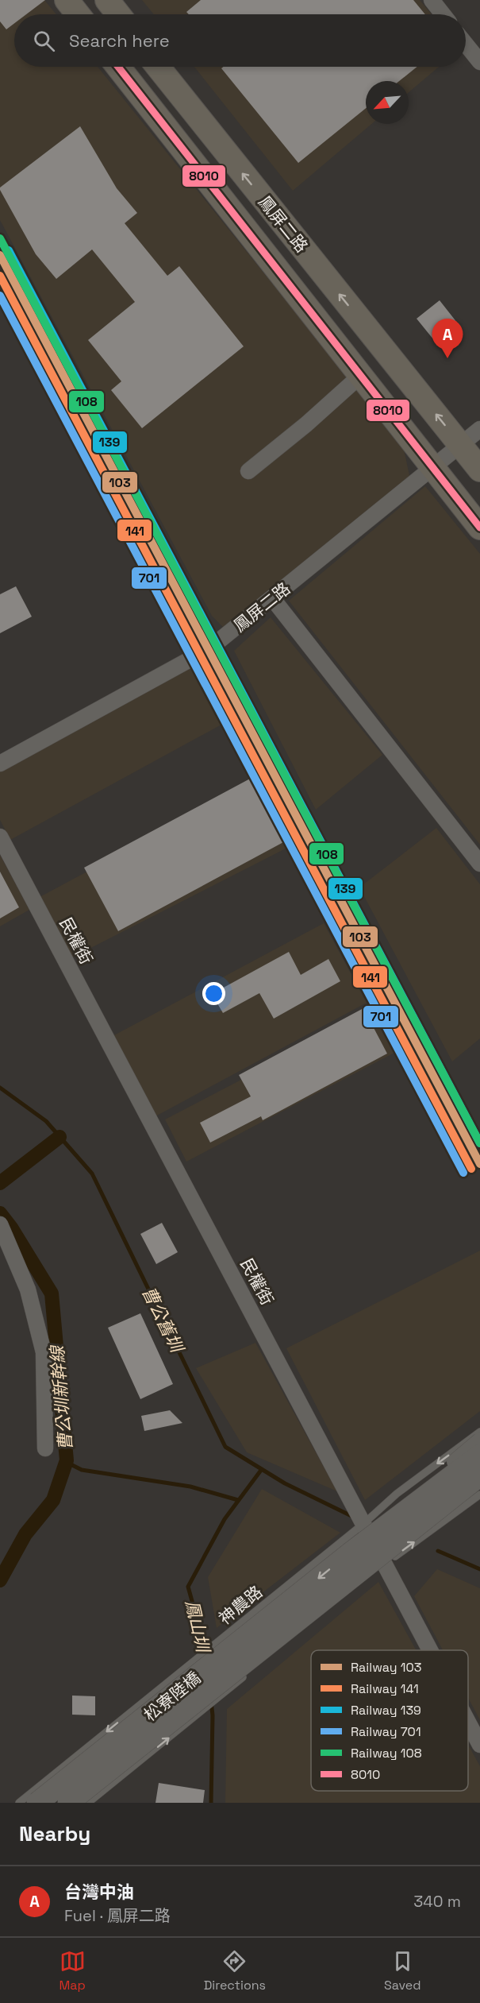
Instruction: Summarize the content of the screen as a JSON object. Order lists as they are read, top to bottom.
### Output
{
  "streets": {
    "main road": ["鳳屏二路"],
    "street": ["民權街", "松寮陸橋"],
    "lane": ["神農路"]
  },
  "crossings": [
    ["民權街", "神農路"],
    ["民權街", "松寮陸橋"]
  ],
  "water": ["曹公舊圳", "曹公圳新幹線", "鳳山圳"],
  "lines": [
    "transit line 8010",
    "rail line 108",
    "rail line 139",
    "rail line 103",
    "rail line 141",
    "rail line 701"
  ],
  "legend": [
    "Railway 103",
    "Railway 141",
    "Railway 139",
    "Railway 701",
    "Railway 108",
    "8010"
  ],
  "north": "bottom left",
  "page": {
    "search": "Search here",
    "pins": "A",
    "heading": "Nearby",
    "list": [
      {
        "mark": "A",
        "name": "台灣中油",
        "note": "Fuel · 鳳屏二路",
        "value": "340 m"
      }
    ],
    "nav": ["Map", "Directions", "Saved"]
  }
}
